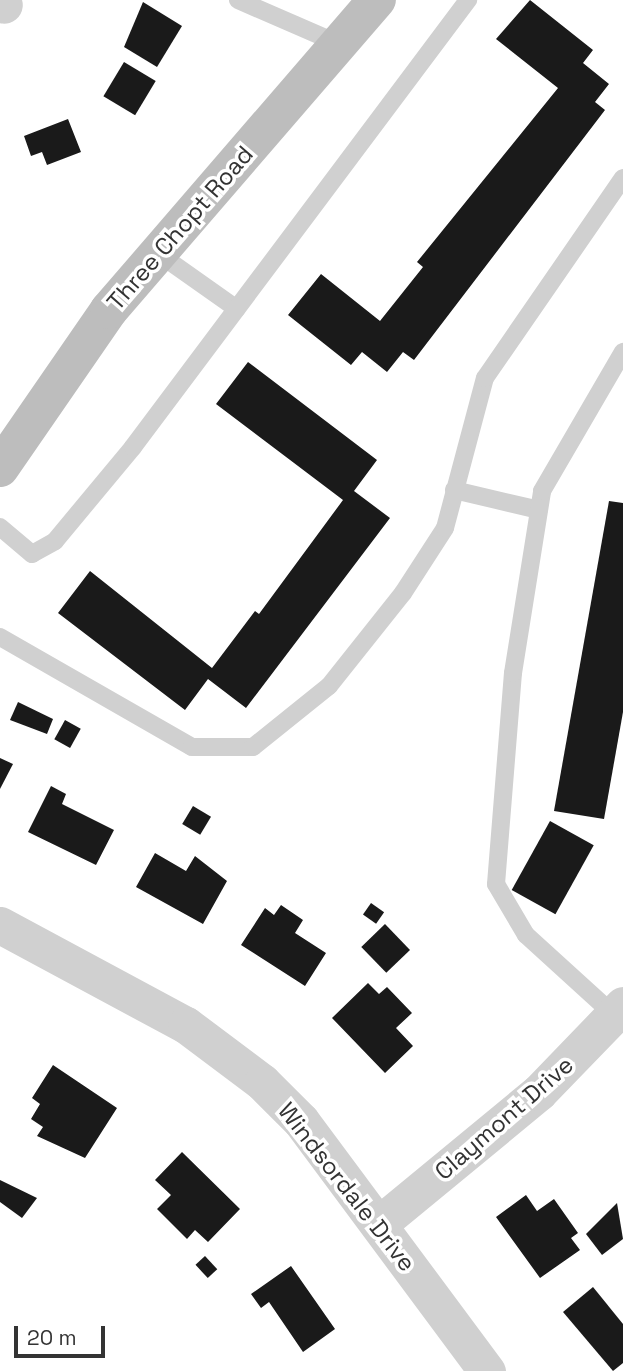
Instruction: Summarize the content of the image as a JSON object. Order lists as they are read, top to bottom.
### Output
{
  "streets": {
    "main road": ["Three Chopt Road"],
    "street": ["Claymont Drive", "Windsordale Drive"]
  },
  "crossings": [
    ["Claymont Drive", "Windsordale Drive"]
  ],
  "scale_bar": "20 m"
}
